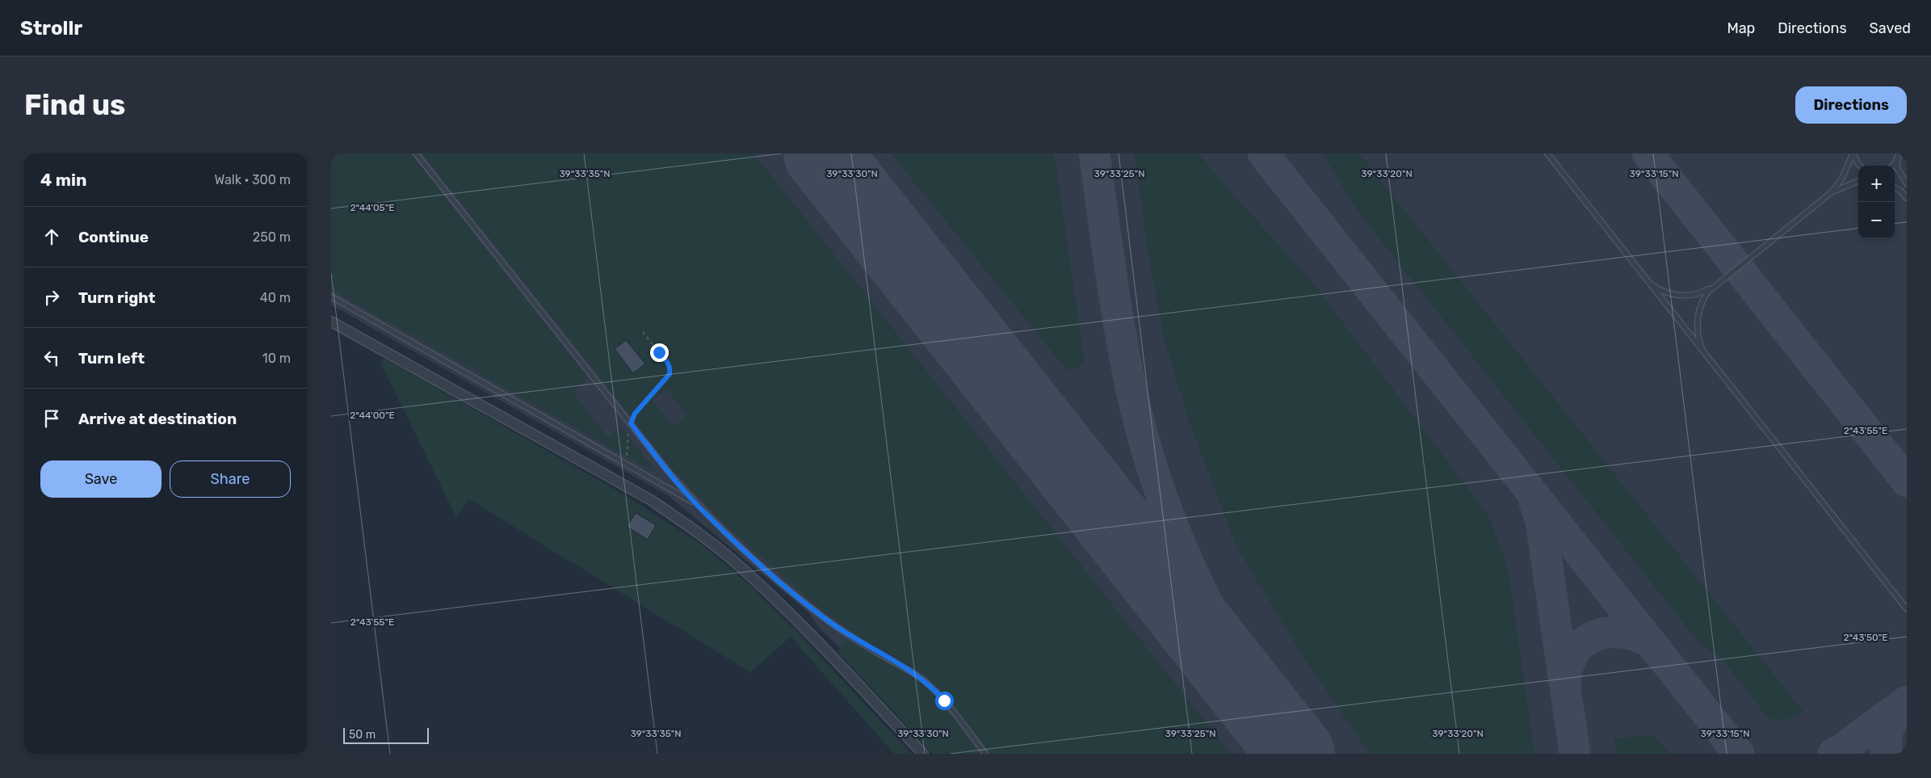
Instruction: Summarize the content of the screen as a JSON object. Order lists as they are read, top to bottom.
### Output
{
  "scale_bar": "50 m",
  "page": {
    "header": "Strollr",
    "nav": ["Map", "Directions", "Saved"],
    "buttons": [
      "Directions",
      ["Save", "Share"]
    ],
    "title": "Find us",
    "heading": ["4 min", "Walk · 300 m"],
    "map_buttons": ["+", "−"],
    "list": [
      ["Continue", "250 m"],
      ["Turn right", "40 m"],
      ["Turn left", "10 m"],
      "Arrive at destination"
    ],
    "scale": "50 m"
  },
  "coordinates": [
    "39°33'35\"N",
    "39°33'30\"N",
    "39°33'25\"N",
    "39°33'20\"N",
    "39°33'15\"N",
    "2°44'05\"E",
    "2°44'00\"E",
    "2°43'55\"E",
    "2°43'50\"E"
  ]
}
